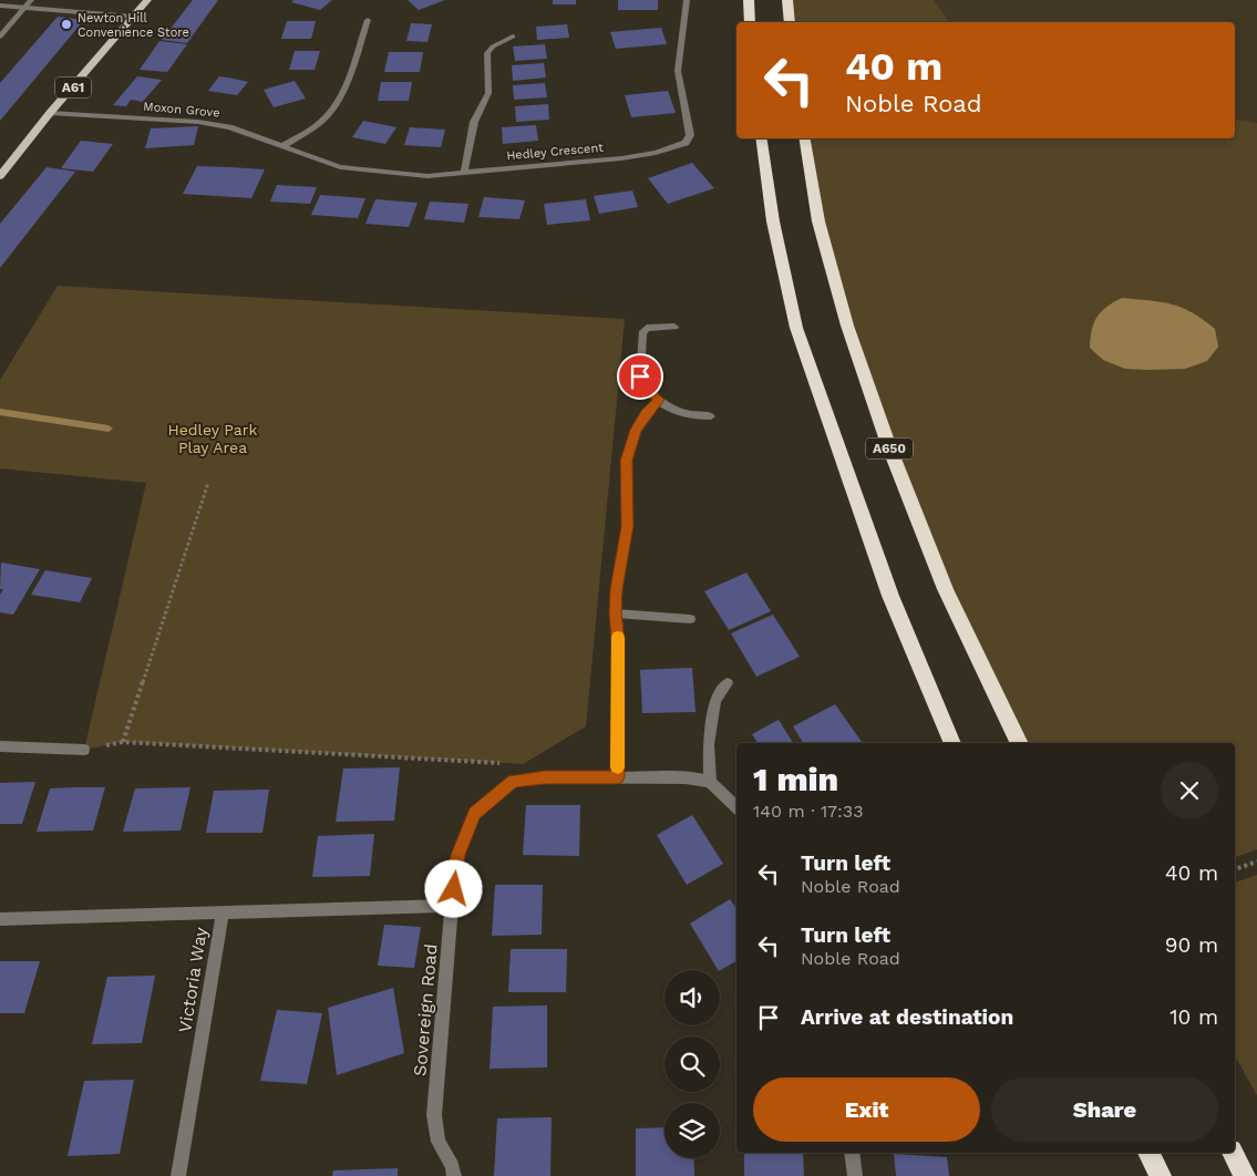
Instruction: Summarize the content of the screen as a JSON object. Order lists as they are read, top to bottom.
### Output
{
  "streets": {
    "highway": ["A650"],
    "main road": ["A61"],
    "street": [
      "Moxon Grove",
      "Hedley Crescent",
      "Victoria Way",
      "Sovereign Road"
    ]
  },
  "crossings": [
    ["A61", "Moxon Grove"],
    ["Moxon Grove", "Hedley Crescent"]
  ],
  "parks": ["Hedley Park Play Area"],
  "places": ["Newton Hill Convenience Store"],
  "page": {
    "turn": ["40 m", "Noble Road"],
    "heading": ["1 min", "140 m · 17:33"],
    "list": [
      {
        "name": "Turn left",
        "note": "Noble Road",
        "value": "40 m"
      },
      {
        "name": "Turn left",
        "note": "Noble Road",
        "value": "90 m"
      },
      {
        "name": "Arrive at destination",
        "value": "10 m"
      }
    ],
    "buttons": ["Exit", "Share"]
  }
}
